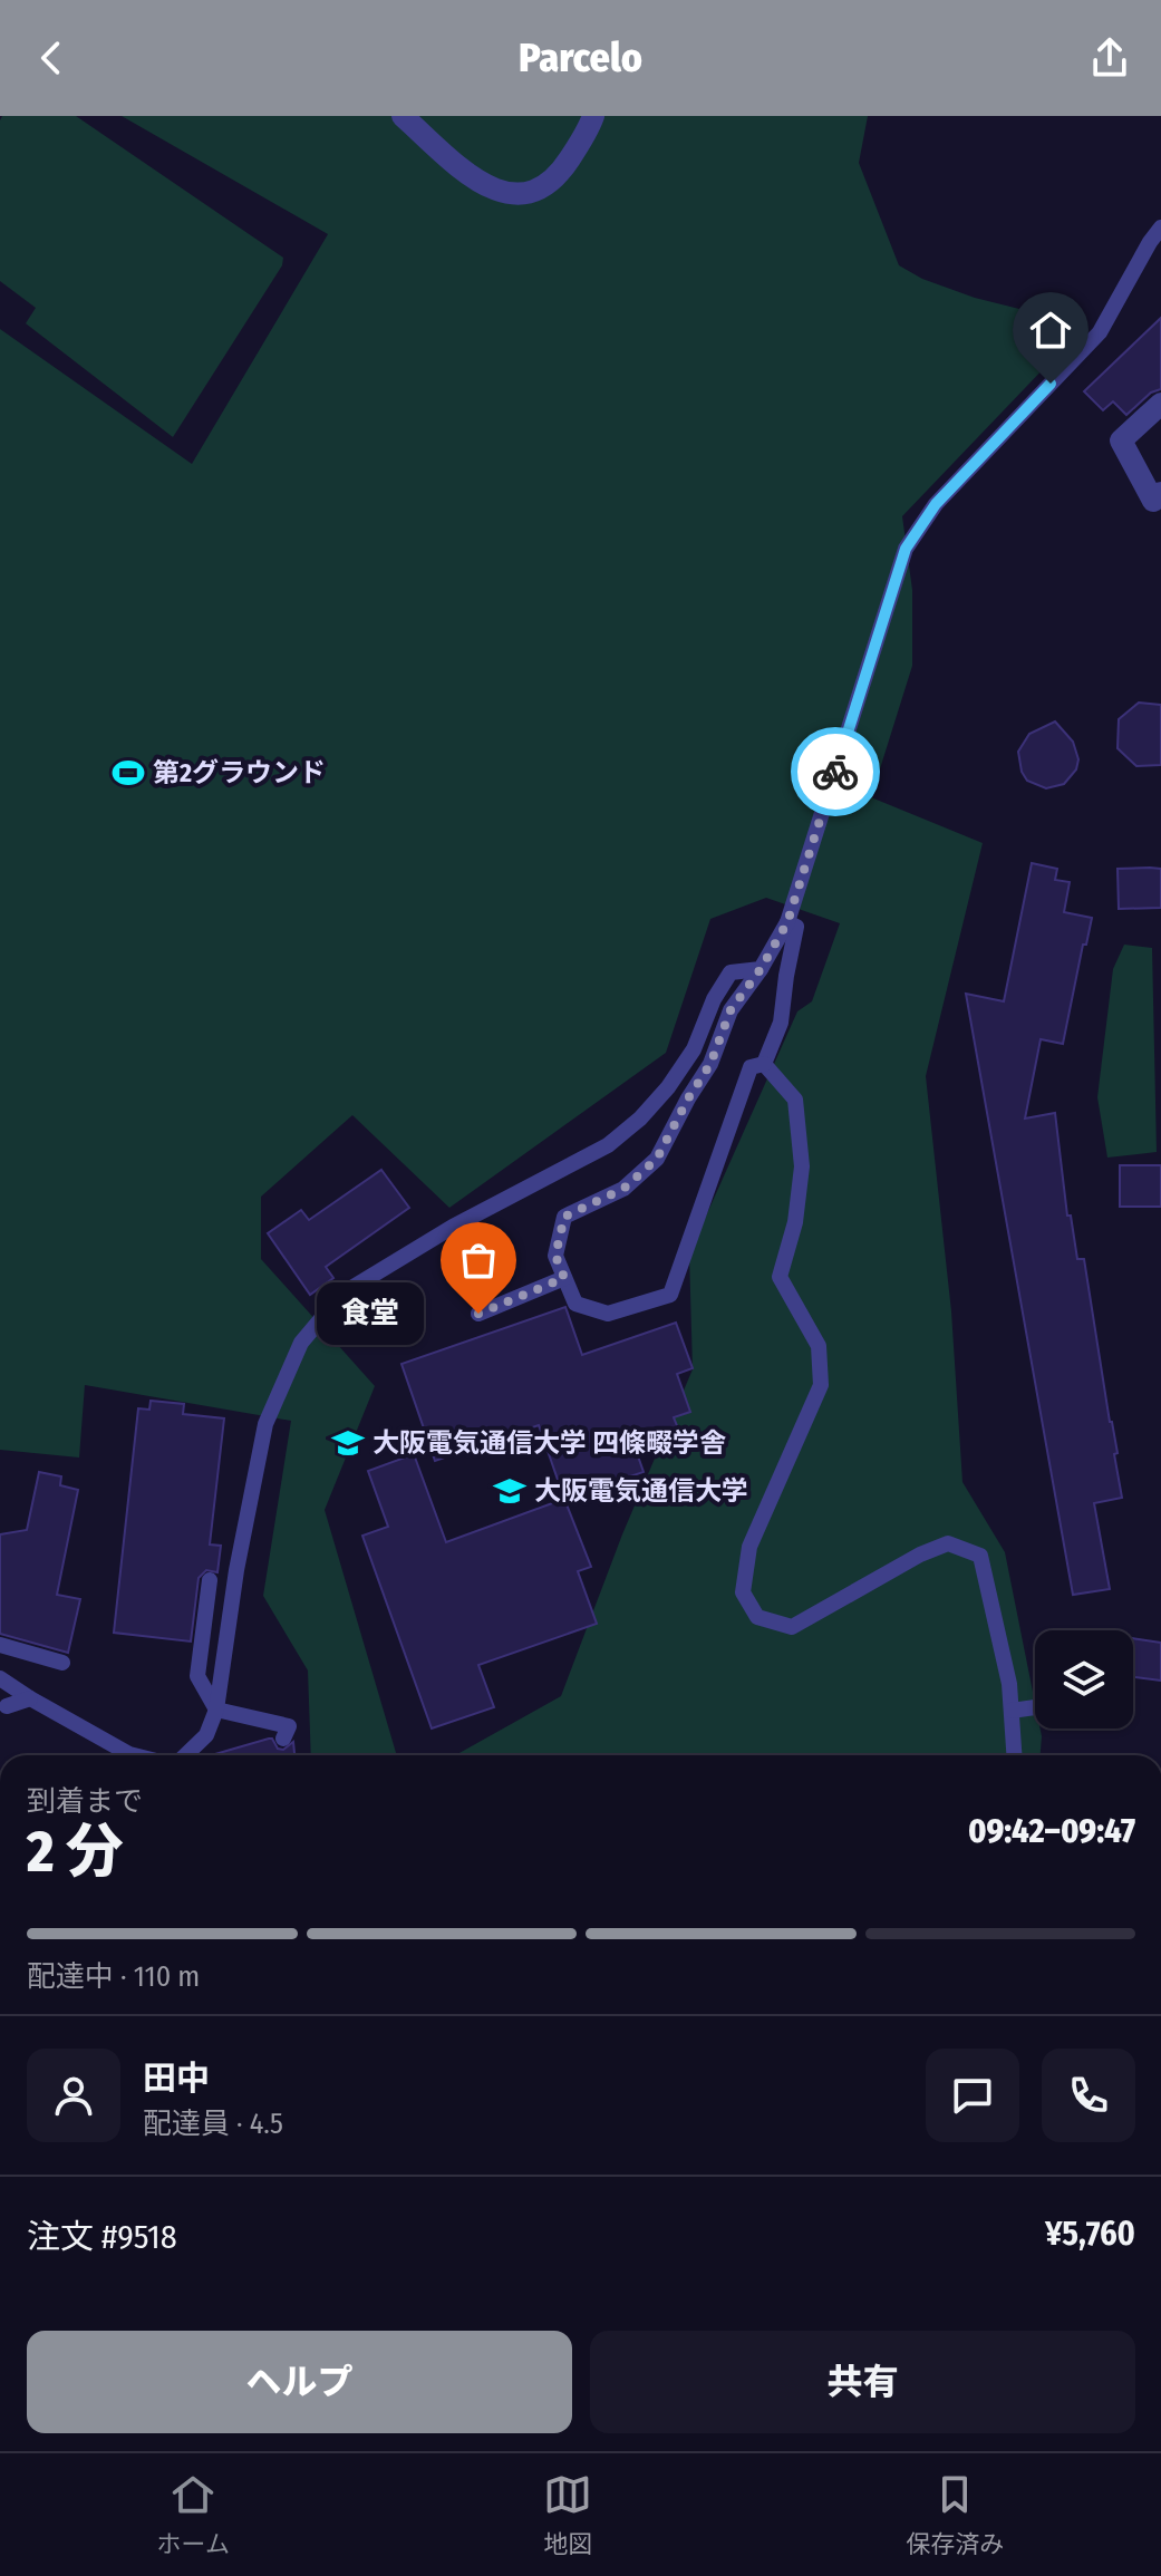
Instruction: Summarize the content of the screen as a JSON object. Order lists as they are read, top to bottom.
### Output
{
  "places": {
    "sports": ["第2グラウンド"],
    "other": ["食堂"],
    "school or university": ["大阪電気通信大学 四條畷学舎", "大阪電気通信大学"]
  },
  "page": {
    "header": "Parcelo",
    "bubble": "食堂",
    "heading": ["2 分", "到着まで", "09:42–09:47"],
    "panel": [
      "田中",
      "配達員 · 4.5",
      "注文 #9518",
      "¥5,760"
    ],
    "bar": "配達中 · 110 m",
    "buttons": ["ヘルプ", "共有"],
    "tabs": ["ホーム", "地図", "保存済み"]
  }
}
